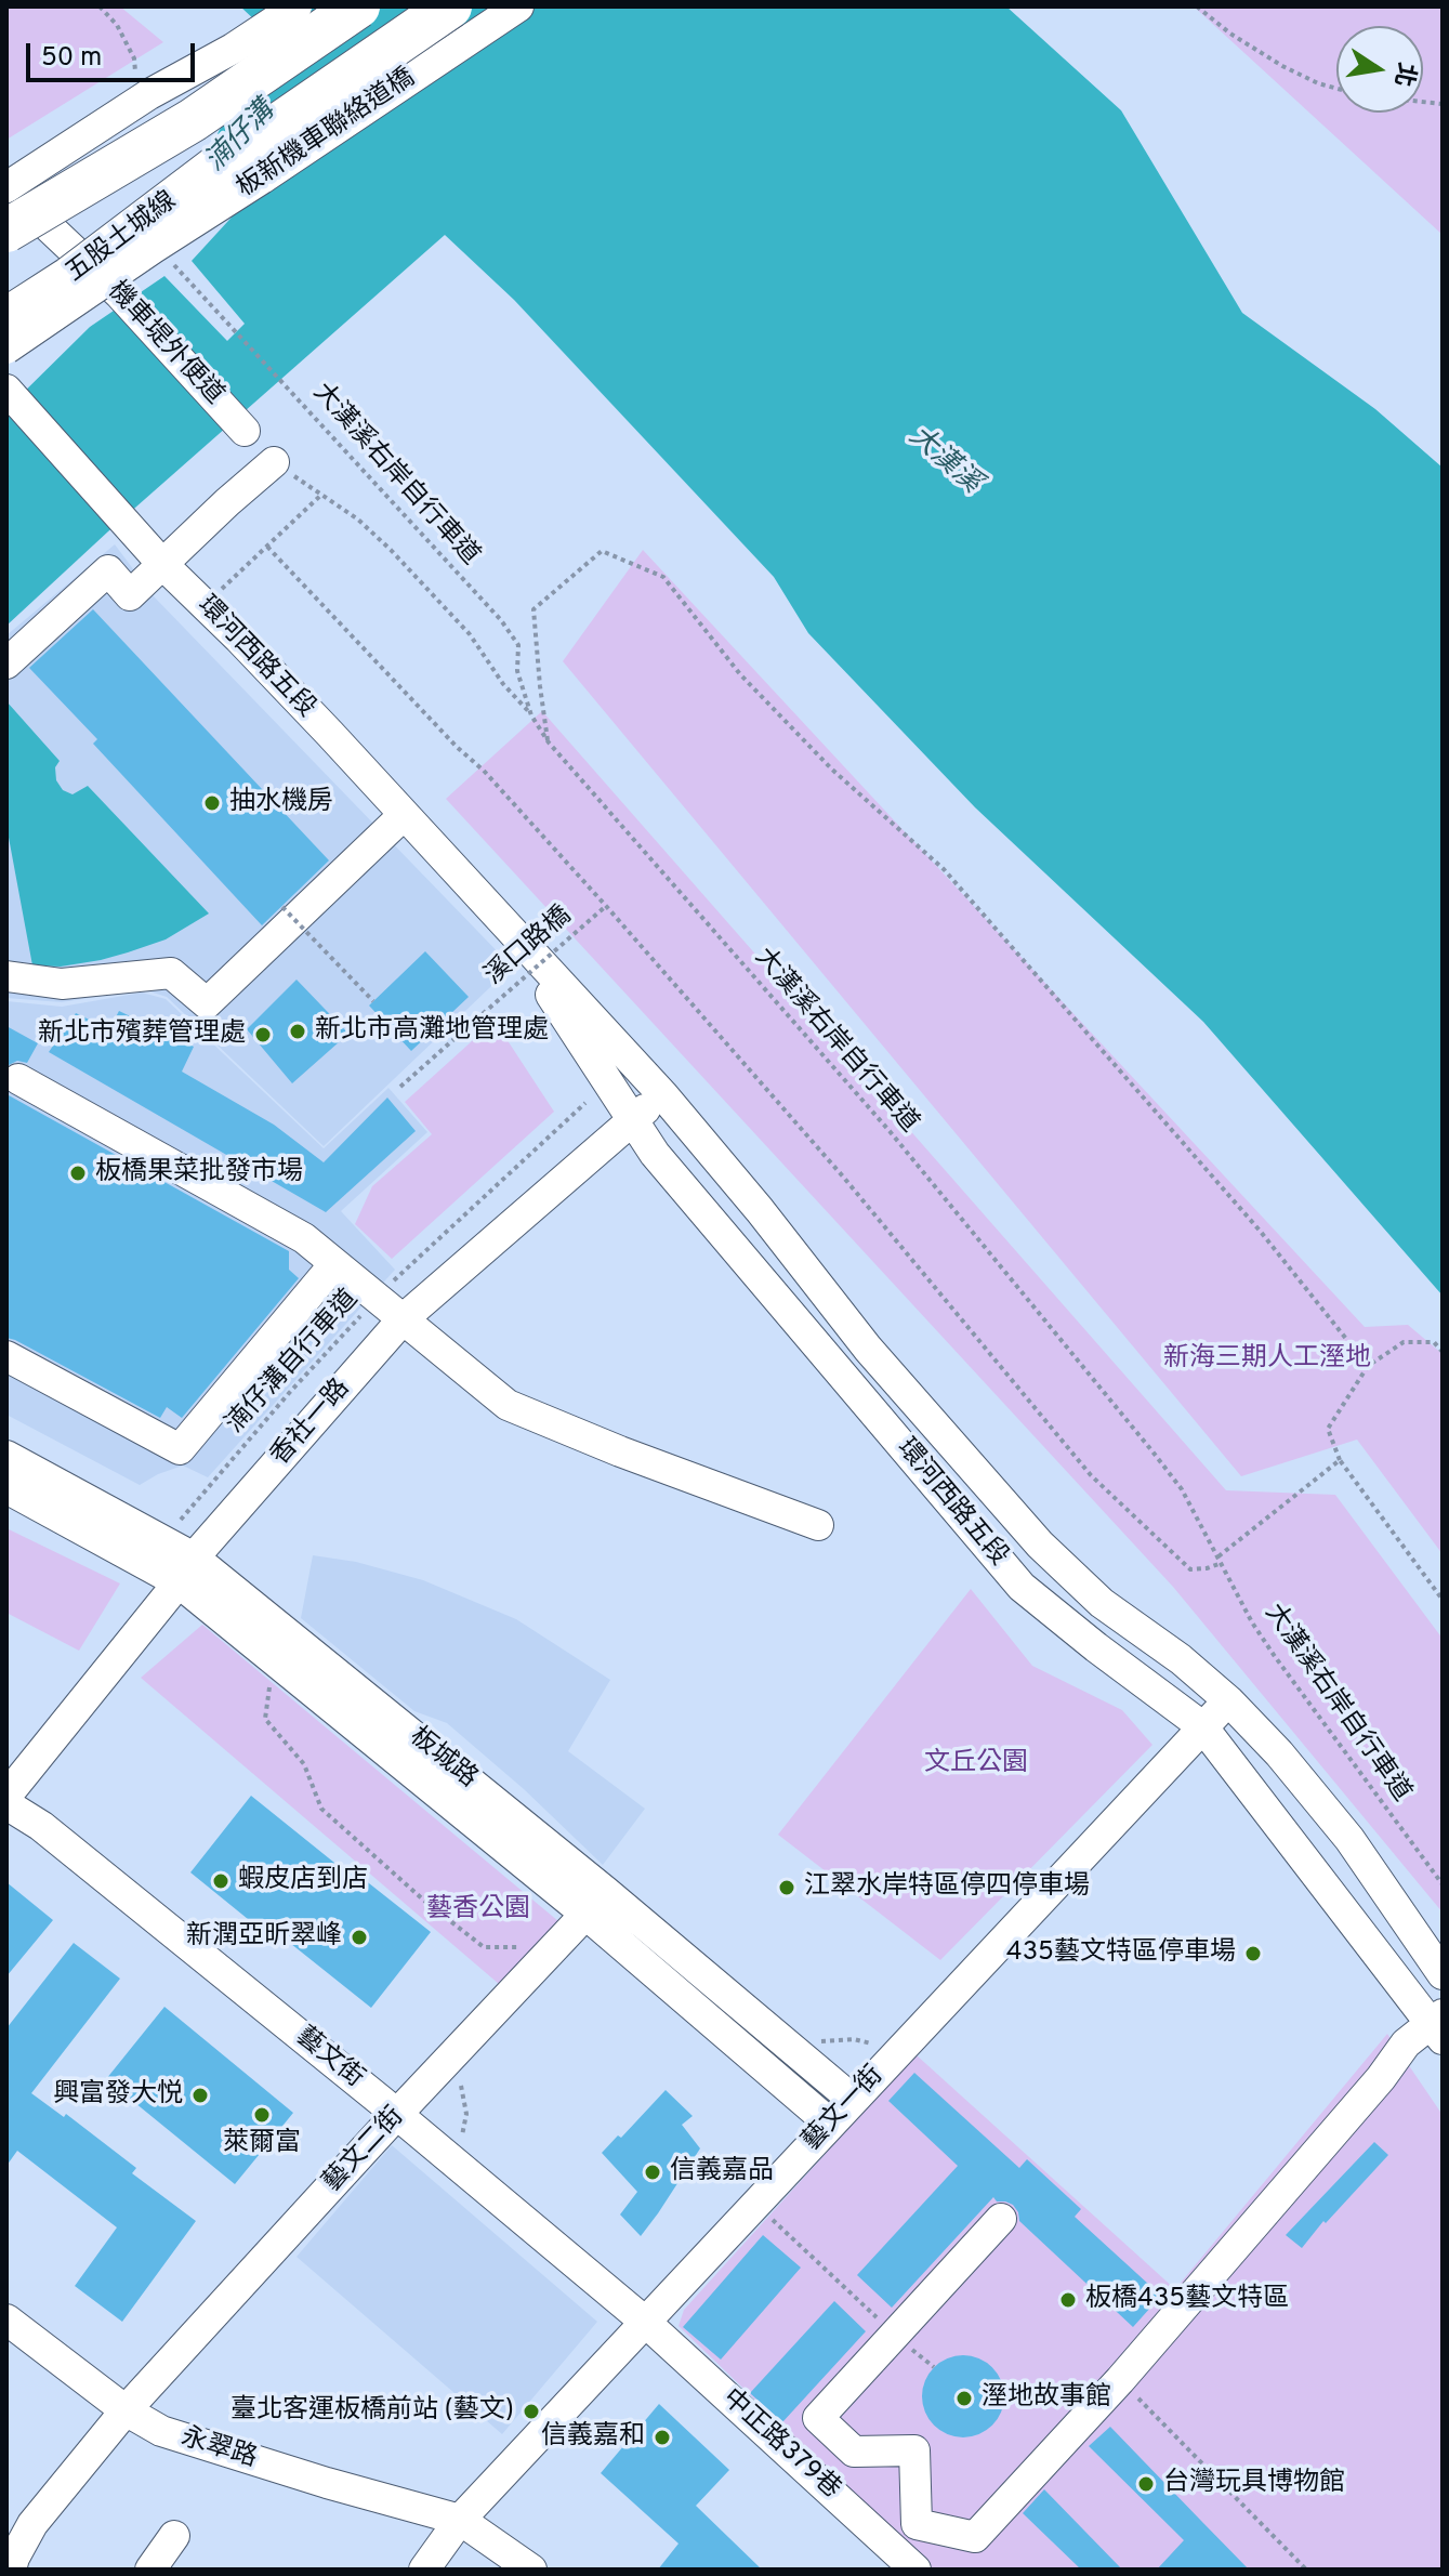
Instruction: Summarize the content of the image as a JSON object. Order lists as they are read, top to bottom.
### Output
{
  "streets": {
    "highway": ["五股土城線"],
    "street": [
      "板新機車聯絡道橋",
      "機車堤外便道",
      "環河西路五段",
      "香社一路",
      "板城路",
      "藝文街",
      "藝文一街",
      "藝文二街",
      "中正路379巷",
      "永翠路"
    ],
    "path": ["大漢溪右岸自行車道", "溪口路橋", "湳仔溝自行車道"]
  },
  "crossings": [
    ["環河西路五段", "香社一路"],
    ["環河西路五段", "藝文一街"],
    ["香社一路", "板城路"],
    ["板城路", "藝文一街"],
    ["板城路", "藝文二街"],
    ["藝文街", "藝文一街"],
    ["藝文街", "藝文二街"],
    ["藝文街", "中正路379巷"],
    ["藝文一街", "中正路379巷"],
    ["藝文一街", "永翠路"],
    ["藝文二街", "永翠路"]
  ],
  "water": ["湳仔溝", "大漢溪"],
  "parks": ["新海三期人工溼地", "文丘公園", "藝香公園"],
  "places": [
    "抽水機房",
    "新北市高灘地管理處",
    "新北市殯葬管理處",
    "板橋果菜批發市場",
    "蝦皮店到店",
    "江翠水岸特區停四停車場",
    "新潤亞昕翠峰",
    "435藝文特區停車場",
    "興富發大悦",
    "萊爾富",
    "信義嘉品",
    "板橋435藝文特區",
    "溼地故事館",
    "臺北客運板橋前站 (藝文)",
    "信義嘉和",
    "台灣玩具博物館"
  ],
  "scale_bar": "50 m",
  "north": "right"
}
